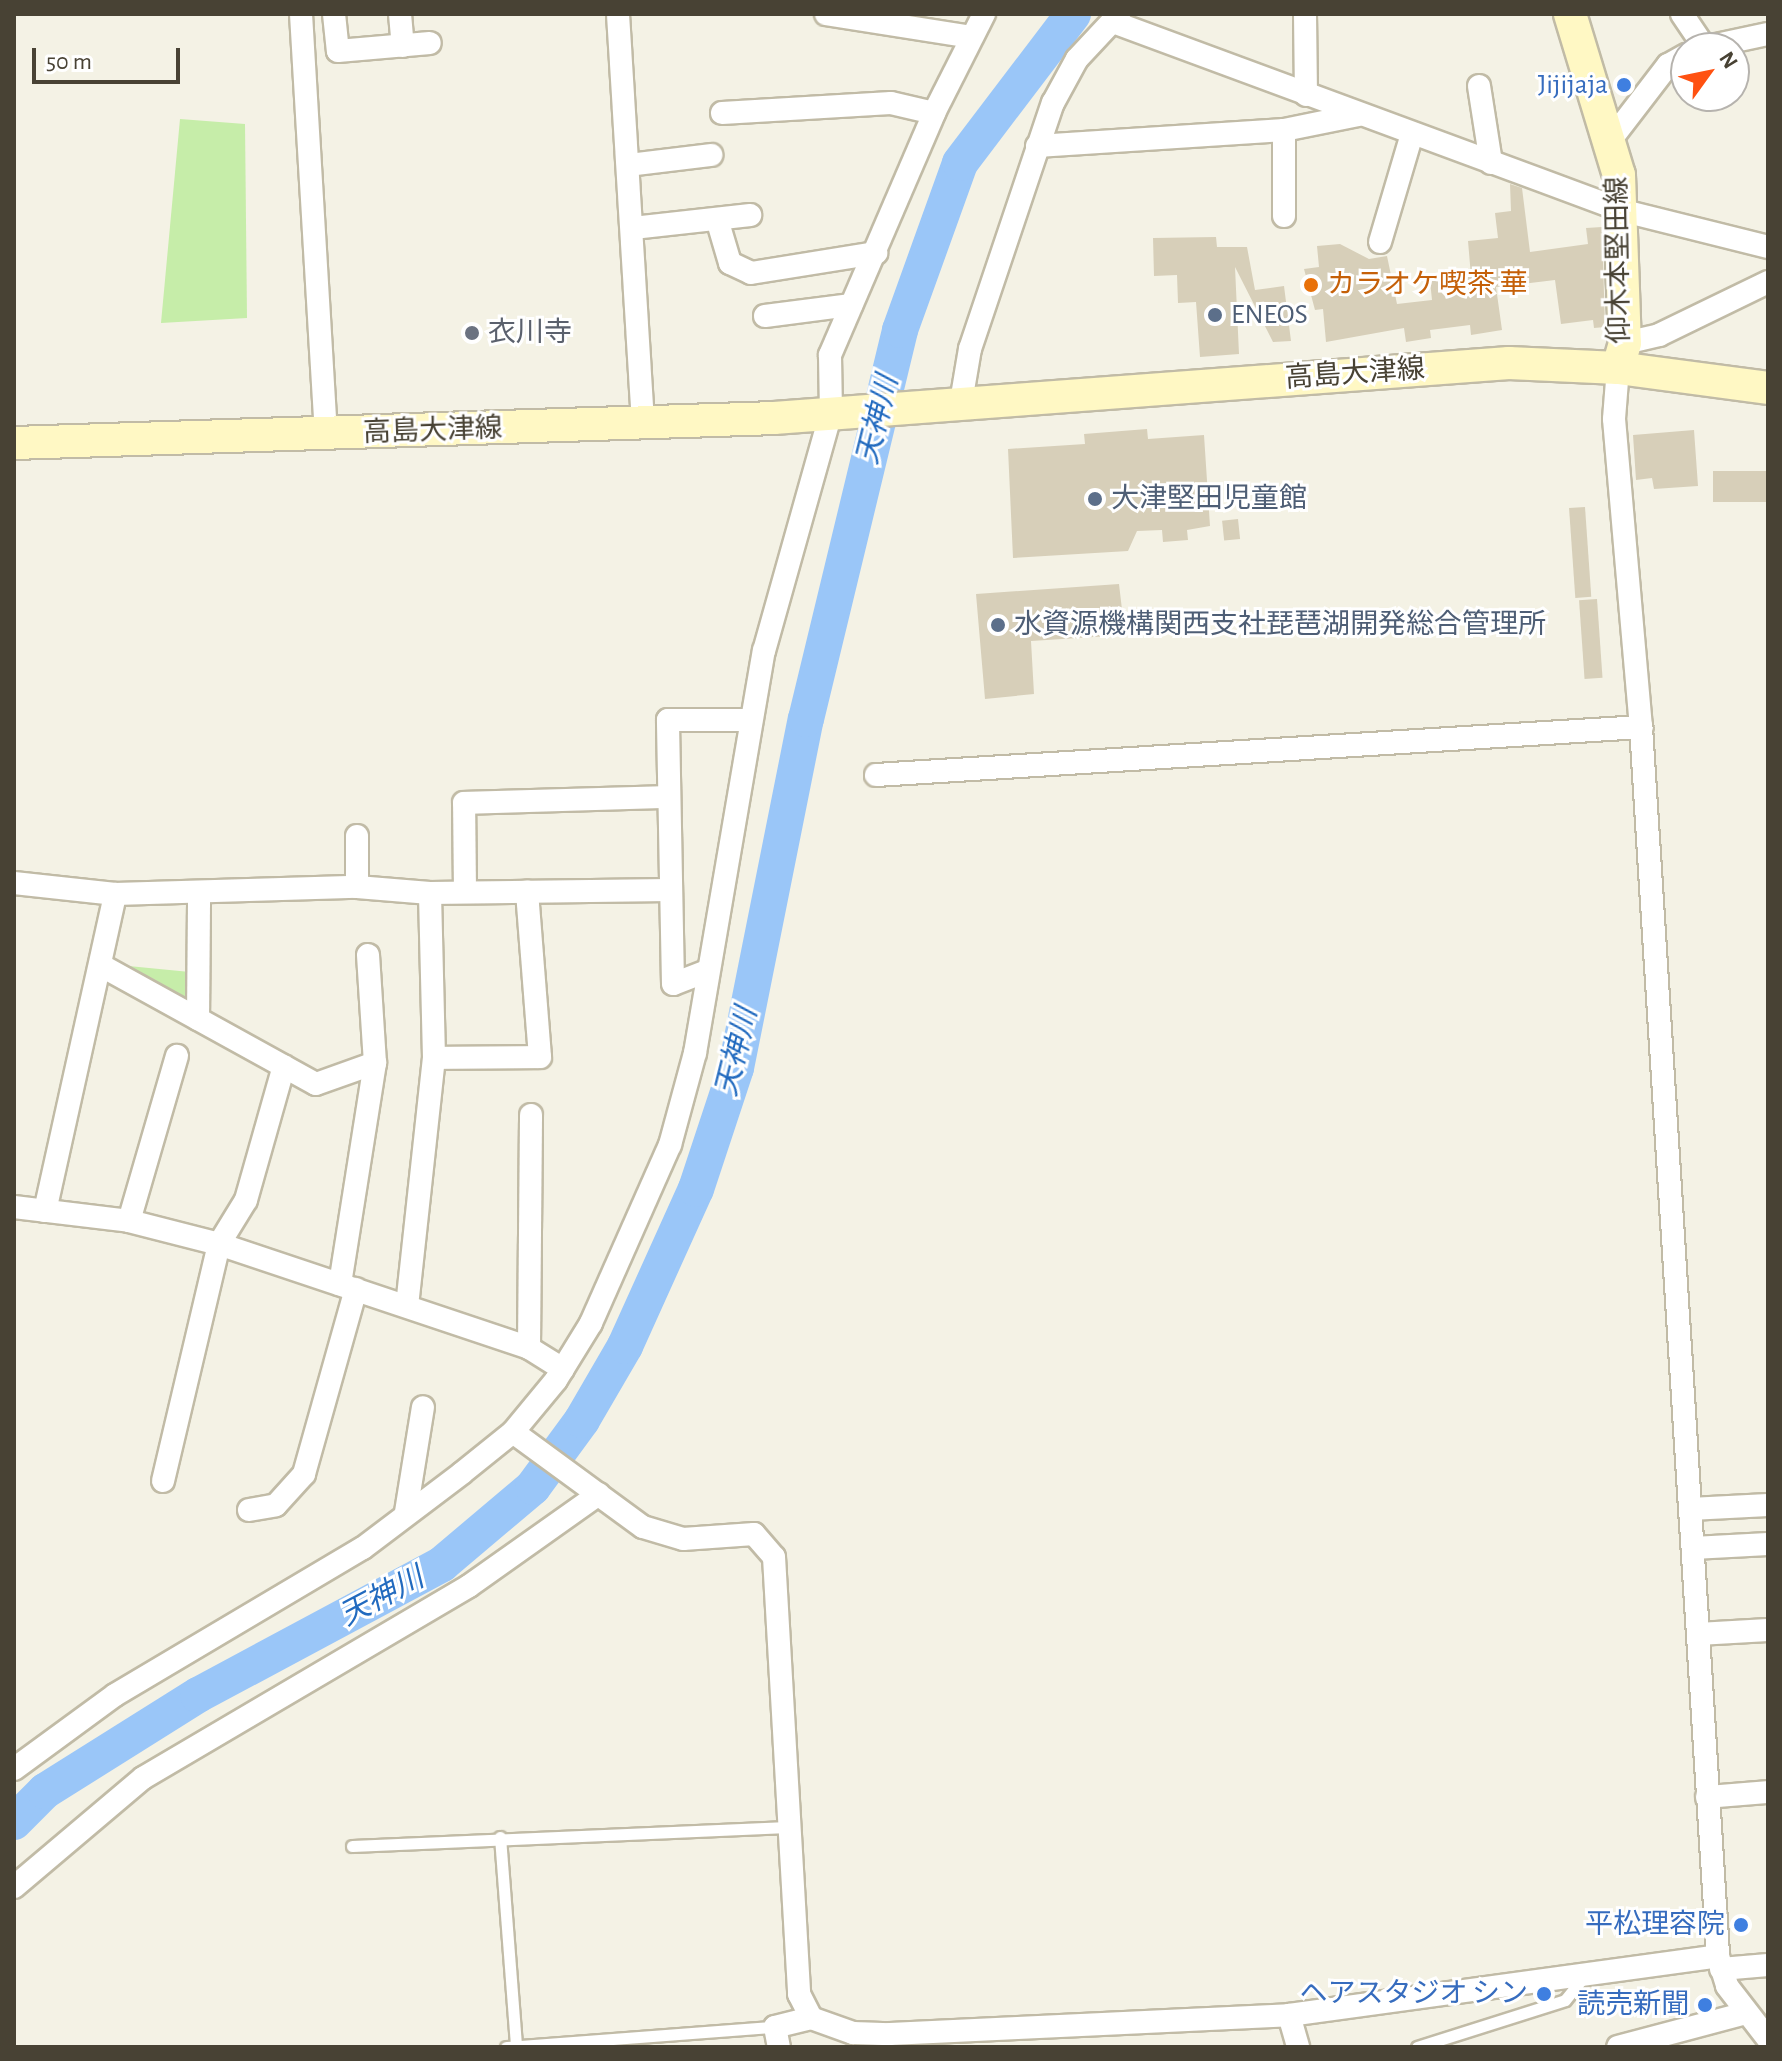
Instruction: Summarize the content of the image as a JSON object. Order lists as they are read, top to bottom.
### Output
{
  "streets": {
    "main road": ["仰木本堅田線", "高島大津線"]
  },
  "crossings": [
    ["仰木本堅田線", "高島大津線"]
  ],
  "water": ["天神川"],
  "places": [
    "Jijijaja",
    "カラオケ喫茶 華",
    "ENEOS",
    "衣川寺",
    "大津堅田児童館",
    "水資源機構関西支社琵琶湖開発総合管理所",
    "平松理容院",
    "ヘアスタジオ シン",
    "読売新聞"
  ],
  "scale_bar": "50 m",
  "north": "top right"
}
